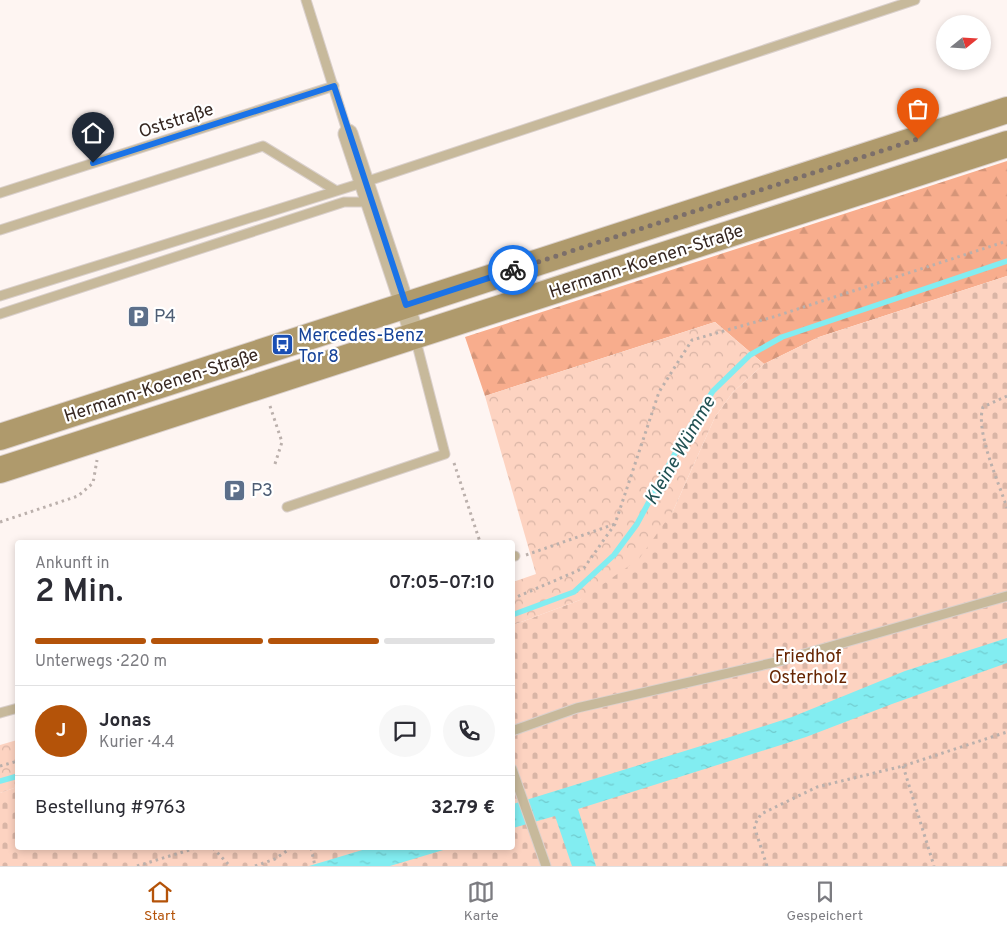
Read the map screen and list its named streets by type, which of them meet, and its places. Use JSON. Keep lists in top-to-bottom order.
{
  "streets": {
    "main road": ["Hermann-Koenen-Straße"],
    "lane": ["Oststraße"]
  },
  "water": ["Kleine Wümme"],
  "parks": ["Friedhof Osterholz"],
  "places": {
    "parking": ["P4", "P3"],
    "bus stop": ["Mercedes-Benz Tor 8"]
  },
  "north": "right",
  "page": {
    "heading": ["2 Min.", "Ankunft in", "07:05–07:10"],
    "panel": [
      "Jonas",
      "Kurier · 4.4",
      "Bestellung #9763",
      "32.79 €"
    ],
    "bar": "Unterwegs · 220 m",
    "round": "J",
    "tabs": ["Start", "Karte", "Gespeichert"]
  }
}
